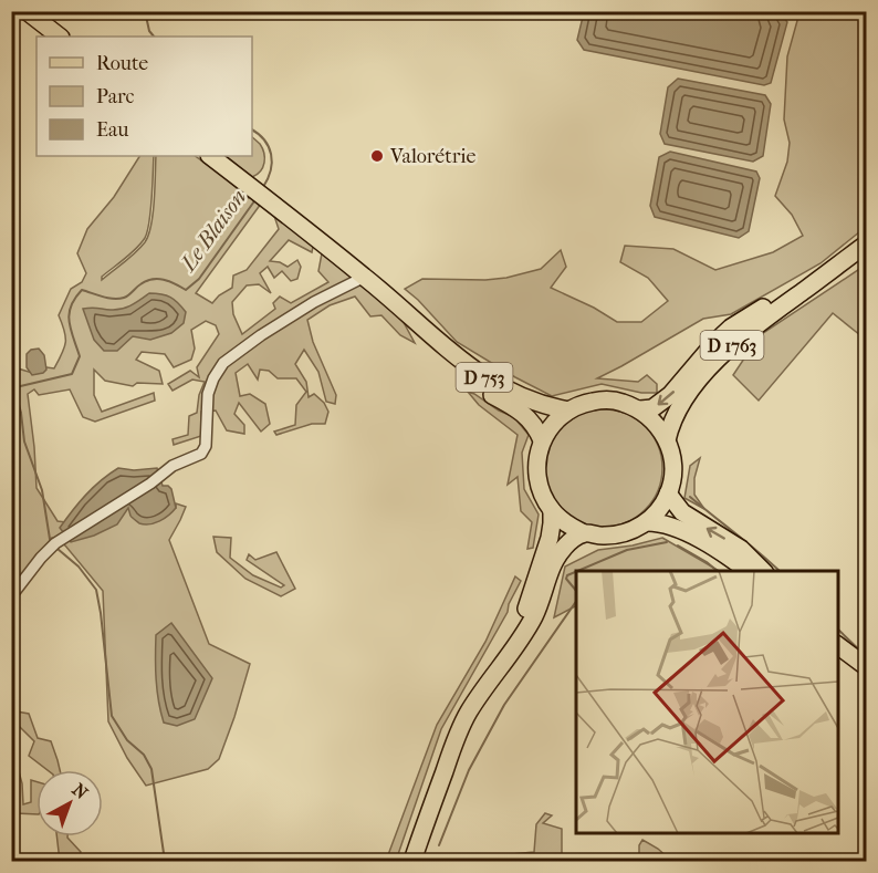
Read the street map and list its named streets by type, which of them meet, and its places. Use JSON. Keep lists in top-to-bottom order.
{
  "streets": {
    "main road": ["D 1763", "D 753"]
  },
  "crossings": [
    ["D 1763", "D 753"]
  ],
  "water": ["Le Blaison"],
  "places": ["Valorétrie"],
  "legend": ["Route", "Parc", "Eau"],
  "north": "top right"
}
